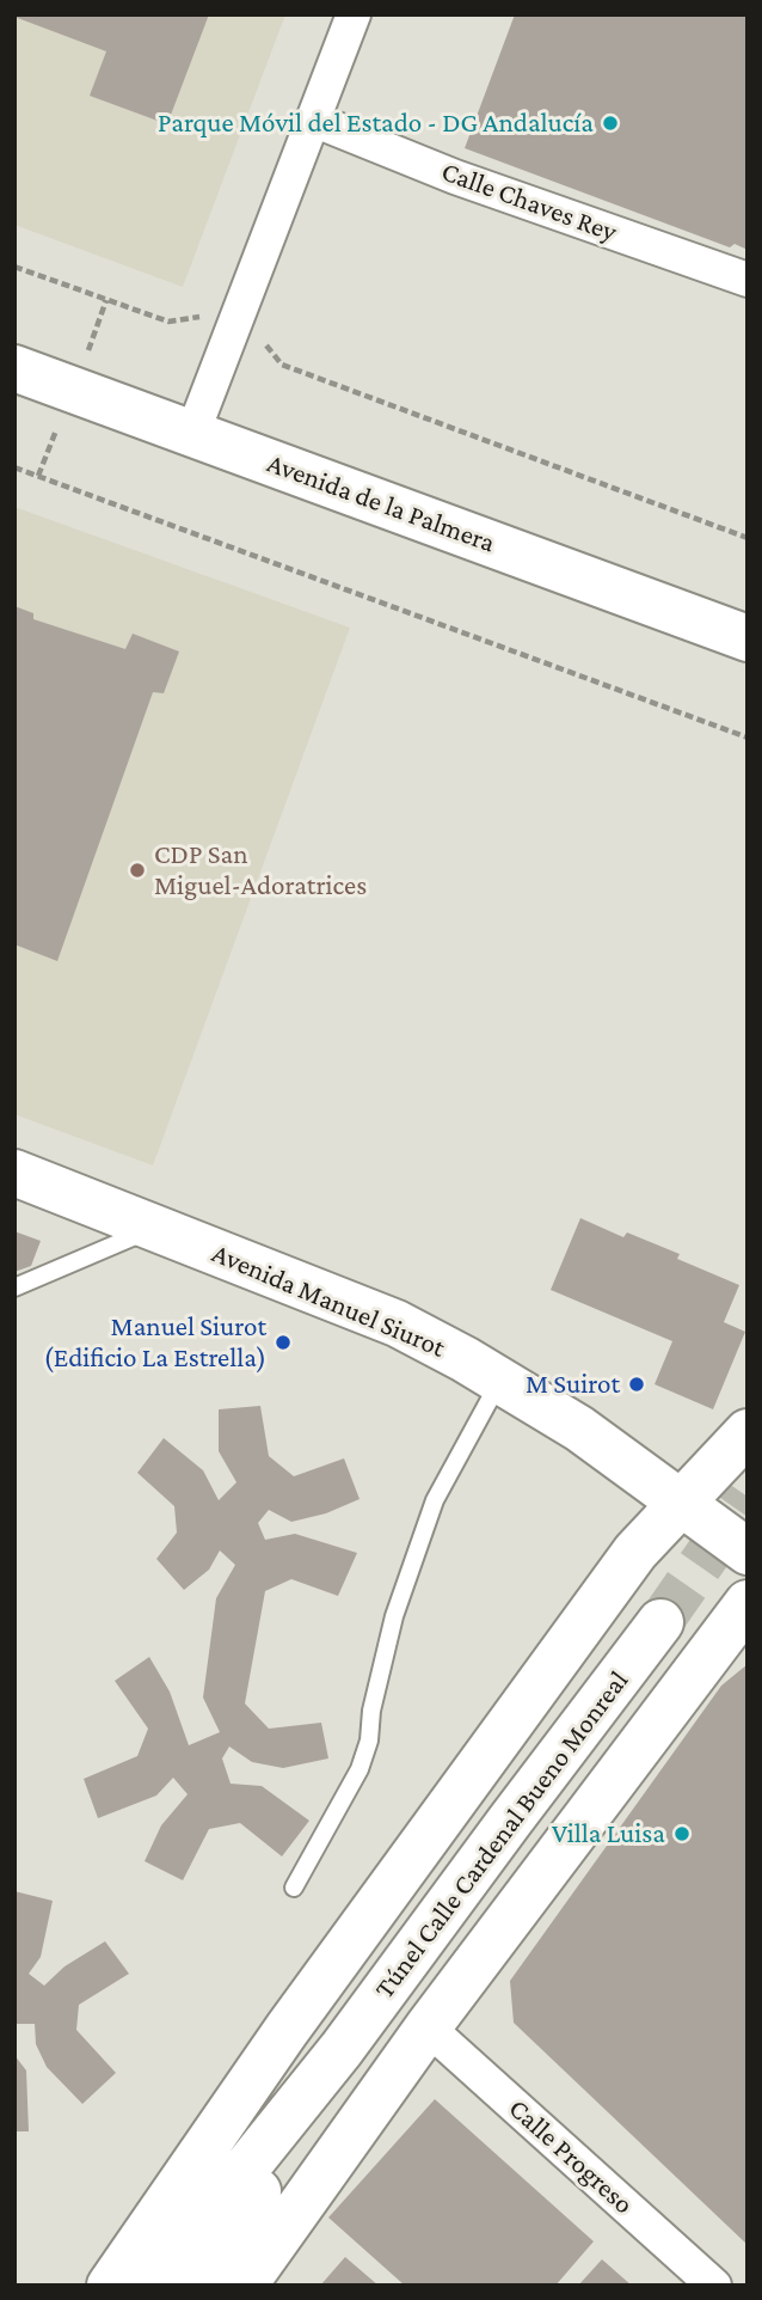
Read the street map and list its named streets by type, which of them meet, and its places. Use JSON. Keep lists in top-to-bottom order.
{
  "streets": {
    "main road": ["Avenida de la Palmera", "Avenida Manuel Siurot", "Túnel Calle Cardenal Bueno Monreal"],
    "street": ["Calle Chaves Rey", "Calle Progreso"]
  },
  "places": [
    "Parque Móvil del Estado - DG Andalucía",
    "CDP San Miguel-Adoratrices",
    "Manuel Siurot (Edificio La Estrella)",
    "M Suirot",
    "Villa Luisa"
  ]
}
